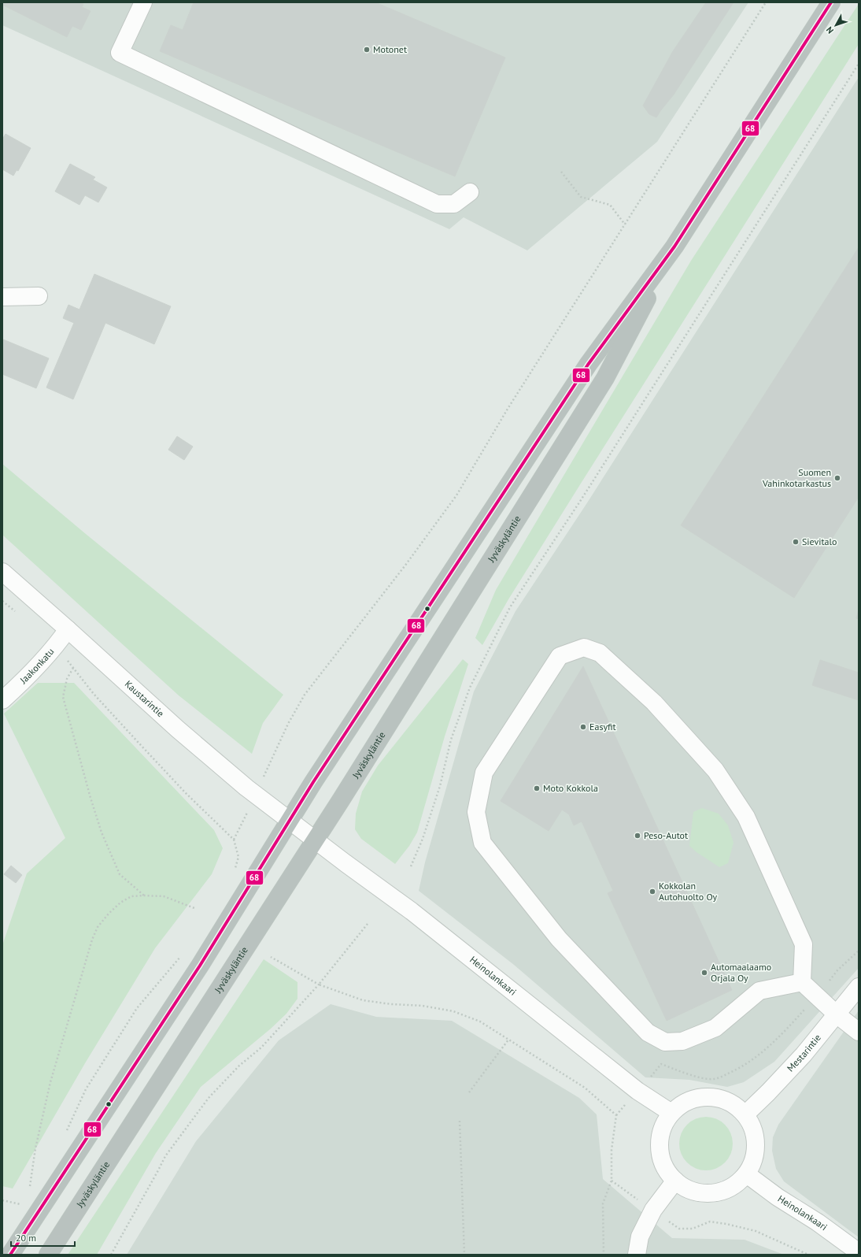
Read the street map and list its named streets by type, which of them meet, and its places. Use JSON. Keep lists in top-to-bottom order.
{
  "streets": {
    "highway": ["Jyväskyläntie"],
    "street": [
      "Jaakonkatu",
      "Kaustarintie",
      "Heinolankaari",
      "Mestarintie"
    ]
  },
  "crossings": [
    ["Jyväskyläntie", "Kaustarintie"],
    ["Jyväskyläntie", "Heinolankaari"],
    ["Jaakonkatu", "Kaustarintie"],
    ["Kaustarintie", "Heinolankaari"],
    ["Heinolankaari", "Mestarintie"]
  ],
  "places": [
    "Motonet",
    "Suomen Vahinkotarkastus",
    "Sievitalo",
    "Easyfit",
    "Moto Kokkola",
    "Peso-Autot",
    "Kokkolan Autohuolto Oy",
    "Automaalaamo Orjala Oy"
  ],
  "lines": ["transit line 68"],
  "scale_bar": "20 m",
  "north": "bottom left"
}
